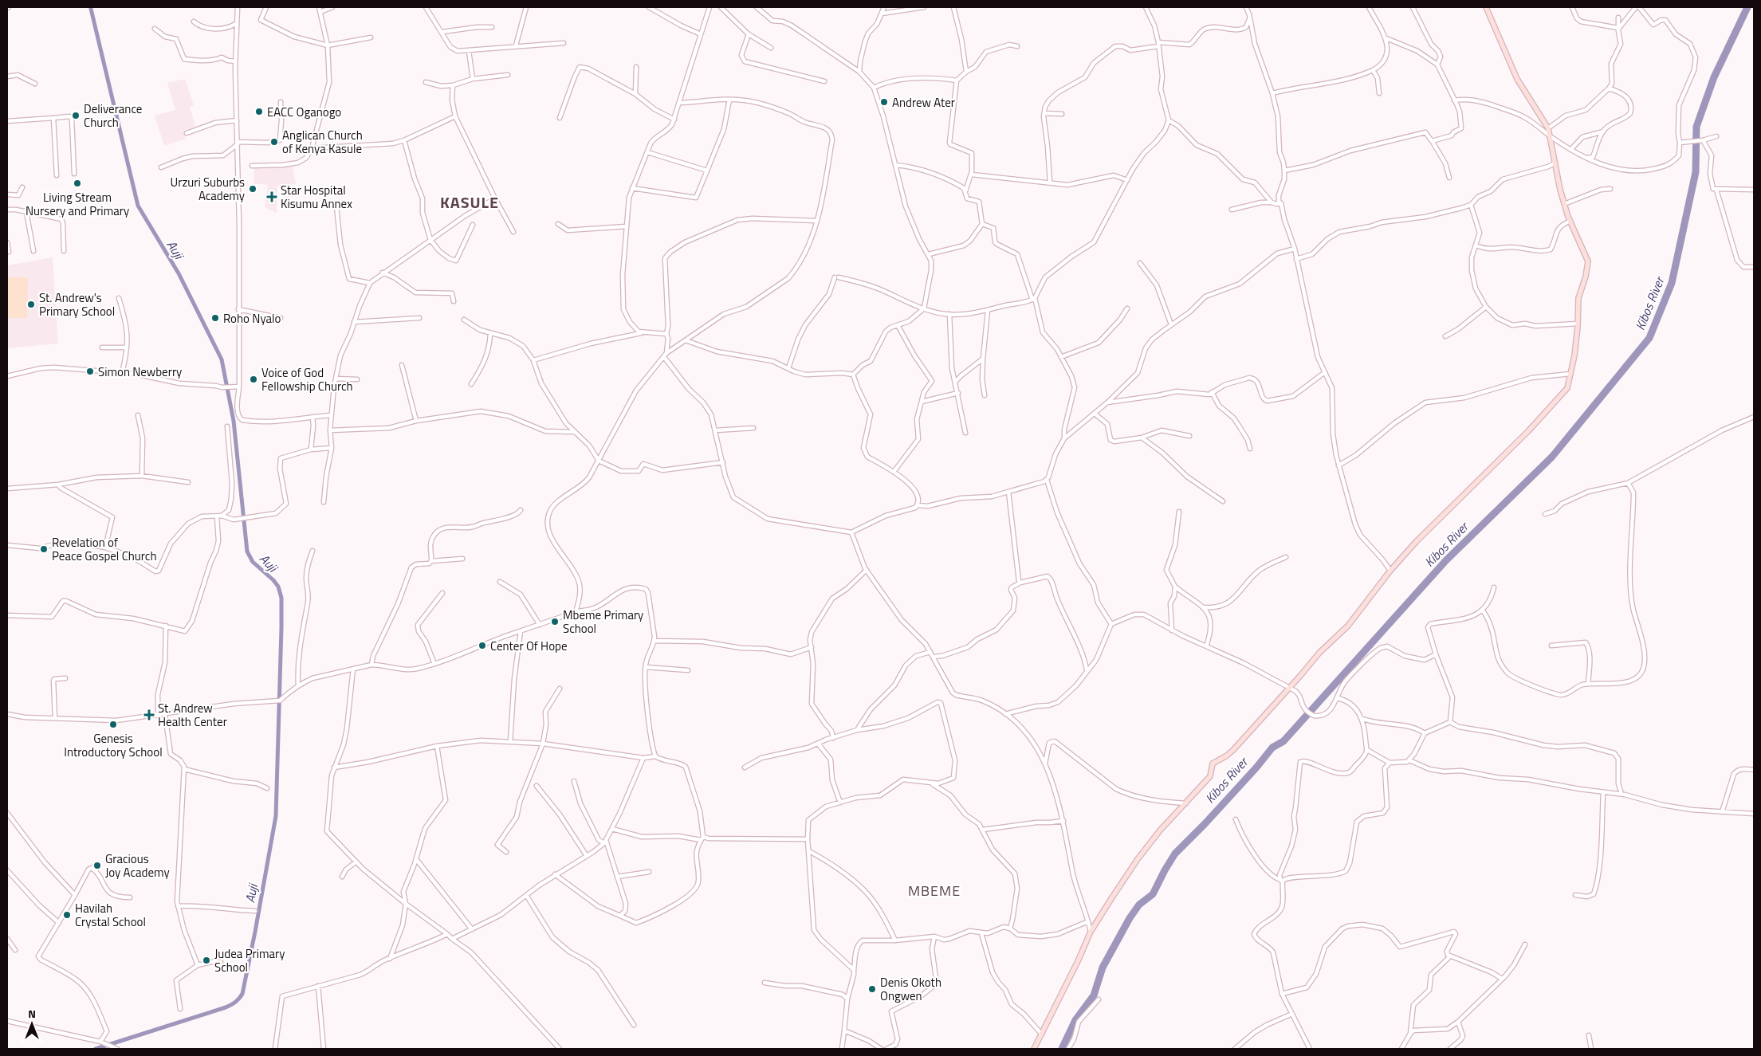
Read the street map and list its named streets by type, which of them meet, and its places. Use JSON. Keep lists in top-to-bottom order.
{
  "districts": ["KASULE", "MBEME"],
  "water": ["Auji", "Kibos River"],
  "places": {
    "other": [
      "Andrew Ater",
      "EACC Oganogo",
      "Deliverance Church",
      "Anglican Church of Kenya Kasule",
      "Living Stream Nursery and Primary",
      "Urzuri Suburbs Academy",
      "St. Andrew's Primary School",
      "Roho Nyalo",
      "Simon Newberry",
      "Voice of God Fellowship Church",
      "Revelation of Peace Gospel Church",
      "Mbeme Primary School",
      "Center Of Hope",
      "Genesis Introductory School",
      "Gracious Joy Academy",
      "Havilah Crystal School",
      "Judea Primary School",
      "Denis Okoth Ongwen"
    ],
    "health": ["Star Hospital Kisumu Annex", "St. Andrew Health Center"]
  },
  "north": "top"
}
